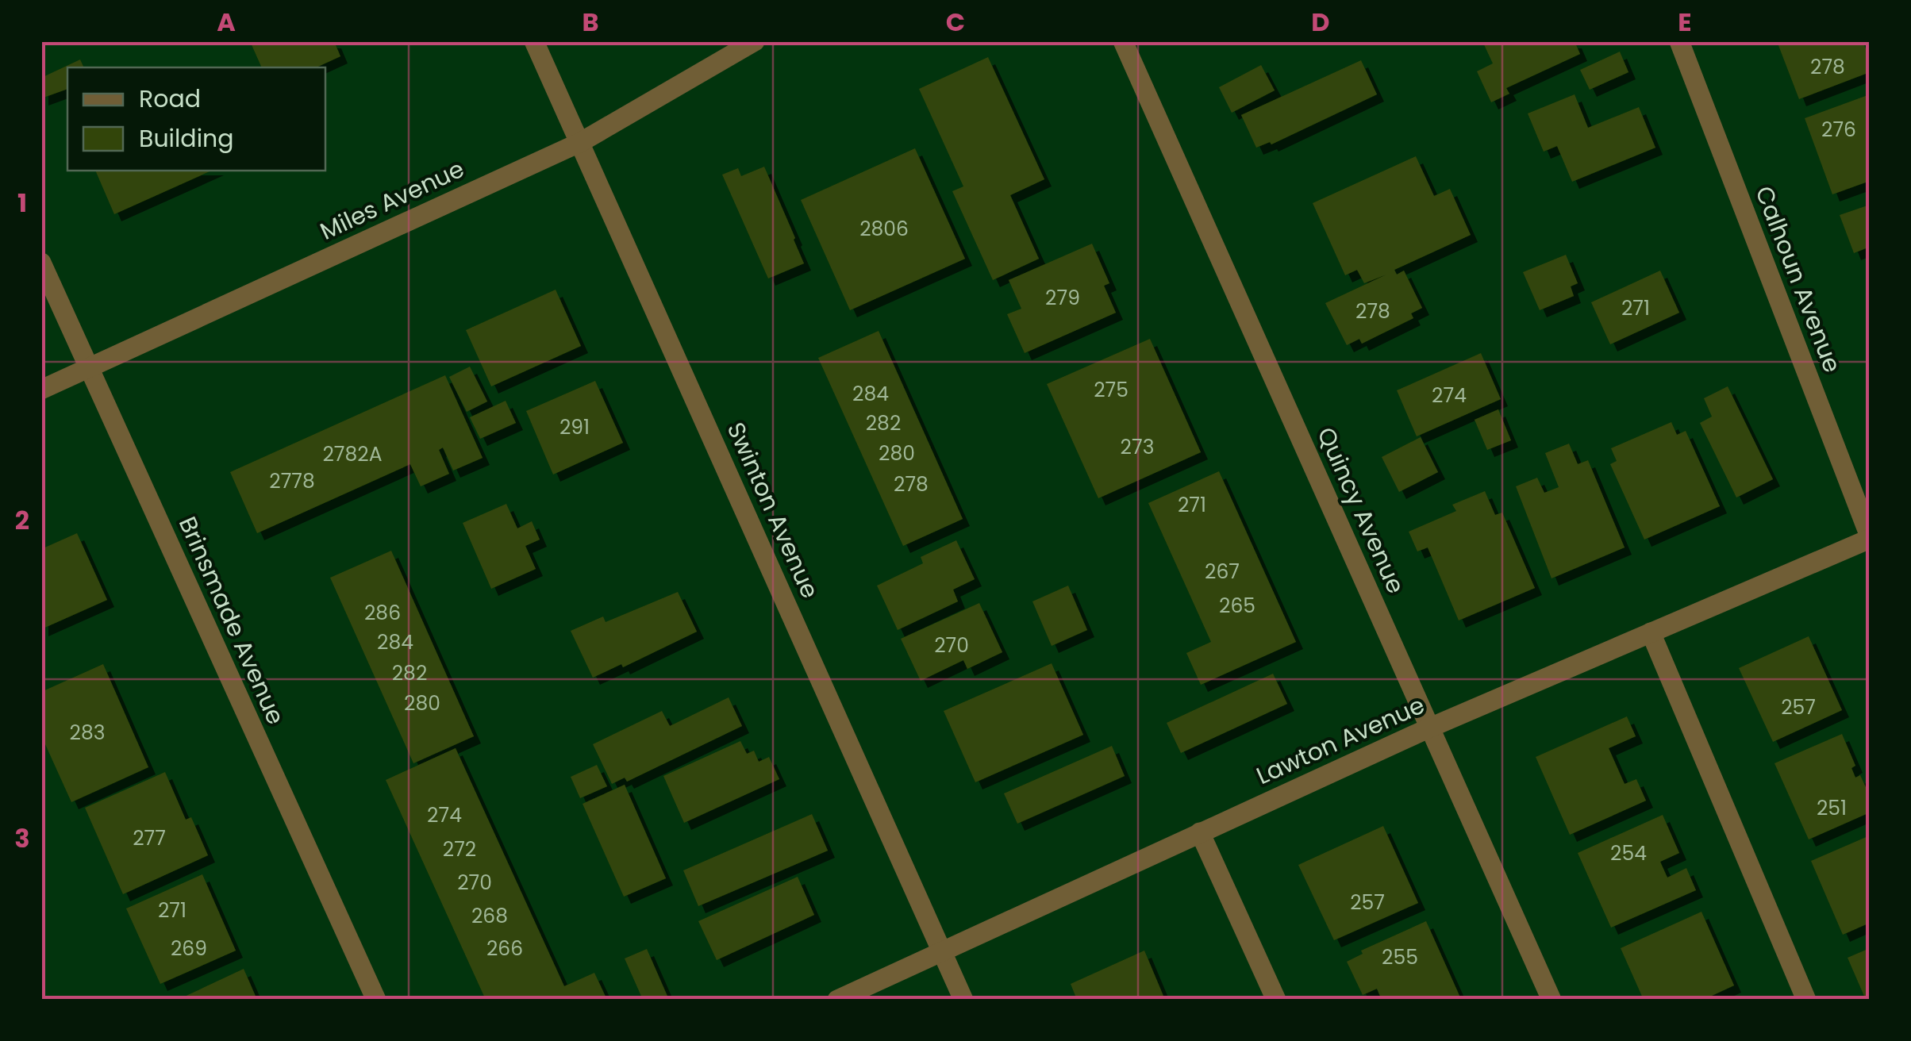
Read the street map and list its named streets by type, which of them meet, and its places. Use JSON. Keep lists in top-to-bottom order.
{
  "streets": {
    "street": [
      "Miles Avenue",
      "Calhoun Avenue",
      "Swinton Avenue",
      "Quincy Avenue",
      "Brinsmade Avenue",
      "Lawton Avenue"
    ]
  },
  "crossings": [
    ["Miles Avenue", "Swinton Avenue"],
    ["Miles Avenue", "Brinsmade Avenue"],
    ["Calhoun Avenue", "Lawton Avenue"],
    ["Swinton Avenue", "Lawton Avenue"],
    ["Quincy Avenue", "Lawton Avenue"]
  ],
  "house_numbers": [
    "278",
    "276",
    "2806",
    "279",
    "271",
    "278",
    "275",
    "284",
    "274",
    "282",
    "291",
    "273",
    "280",
    "2782A",
    "2778",
    "278",
    "271",
    "267",
    "265",
    "286",
    "284",
    "270",
    "282",
    "280",
    "257",
    "283",
    "251",
    "274",
    "277",
    "272",
    "254",
    "270",
    "257",
    "271",
    "268",
    "269",
    "266",
    "255"
  ],
  "legend": ["Road", "Building"],
  "grid": {
    "columns": [
      "A",
      "B",
      "C",
      "D",
      "E"
    ],
    "rows": ["1", "2", "3"]
  }
}
